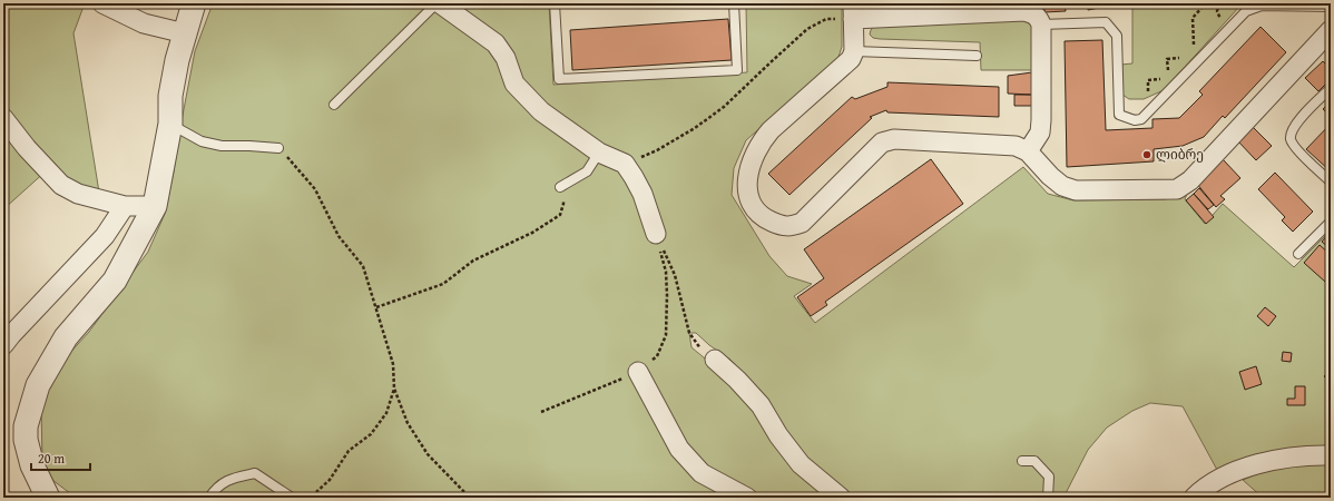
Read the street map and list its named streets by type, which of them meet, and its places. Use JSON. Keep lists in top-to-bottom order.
{
  "places": ["ლიბრე"],
  "scale_bar": "20 m"
}
